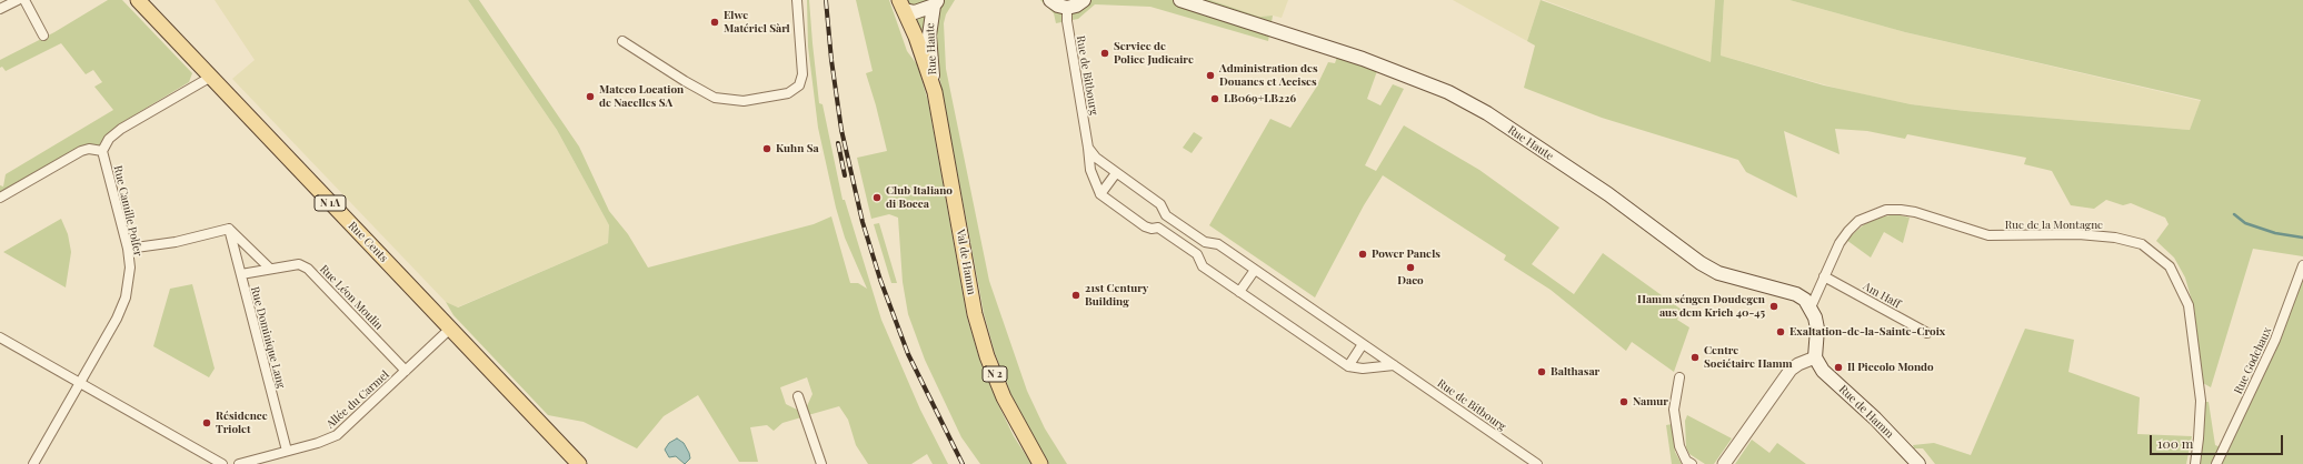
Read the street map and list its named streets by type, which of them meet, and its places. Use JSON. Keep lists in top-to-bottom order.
{
  "streets": {
    "main road": [
      "Rue Haute",
      "N 1A",
      "Rue Cents",
      "Val de Hamm",
      "N 2",
      "Rue de Hamm"
    ],
    "street": [
      "Rue de Bitbourg",
      "Rue Camille Polfer",
      "Rue de la Montagne",
      "Am Haff",
      "Rue Léon Moulin",
      "Rue Dominique Lang",
      "Rue Godchaux",
      "Allée du Carmel"
    ]
  },
  "crossings": [
    ["Rue Haute", "Rue de la Montagne"],
    ["Rue Haute", "Val de Hamm"],
    ["Rue Haute", "Rue de Hamm"],
    ["Rue de la Montagne", "Am Haff"],
    ["Rue Cents", "Allée du Carmel"],
    ["Rue Léon Moulin", "Rue Dominique Lang"],
    ["Rue Léon Moulin", "Allée du Carmel"],
    ["Rue Dominique Lang", "Allée du Carmel"]
  ],
  "places": [
    "Elwe Matériel Sàrl",
    "Service de Police Judicaire",
    "Administration des Douanes et Accises",
    "Mateco Location de Nacelles SA",
    "LB069+LB226",
    "Kuhn Sa",
    "Club Italiano di Bocca",
    "Power Panels",
    "Daco",
    "21st Century Building",
    "Hamm séngen Doudegen aus dem Krich 40-45",
    "Exaltation-de-la-Sainte-Croix",
    "Centre Sociétaire Hamm",
    "Il Piccolo Mondo",
    "Balthasar",
    "Namur",
    "Résidence Triolet"
  ],
  "scale_bar": "100 m"
}
